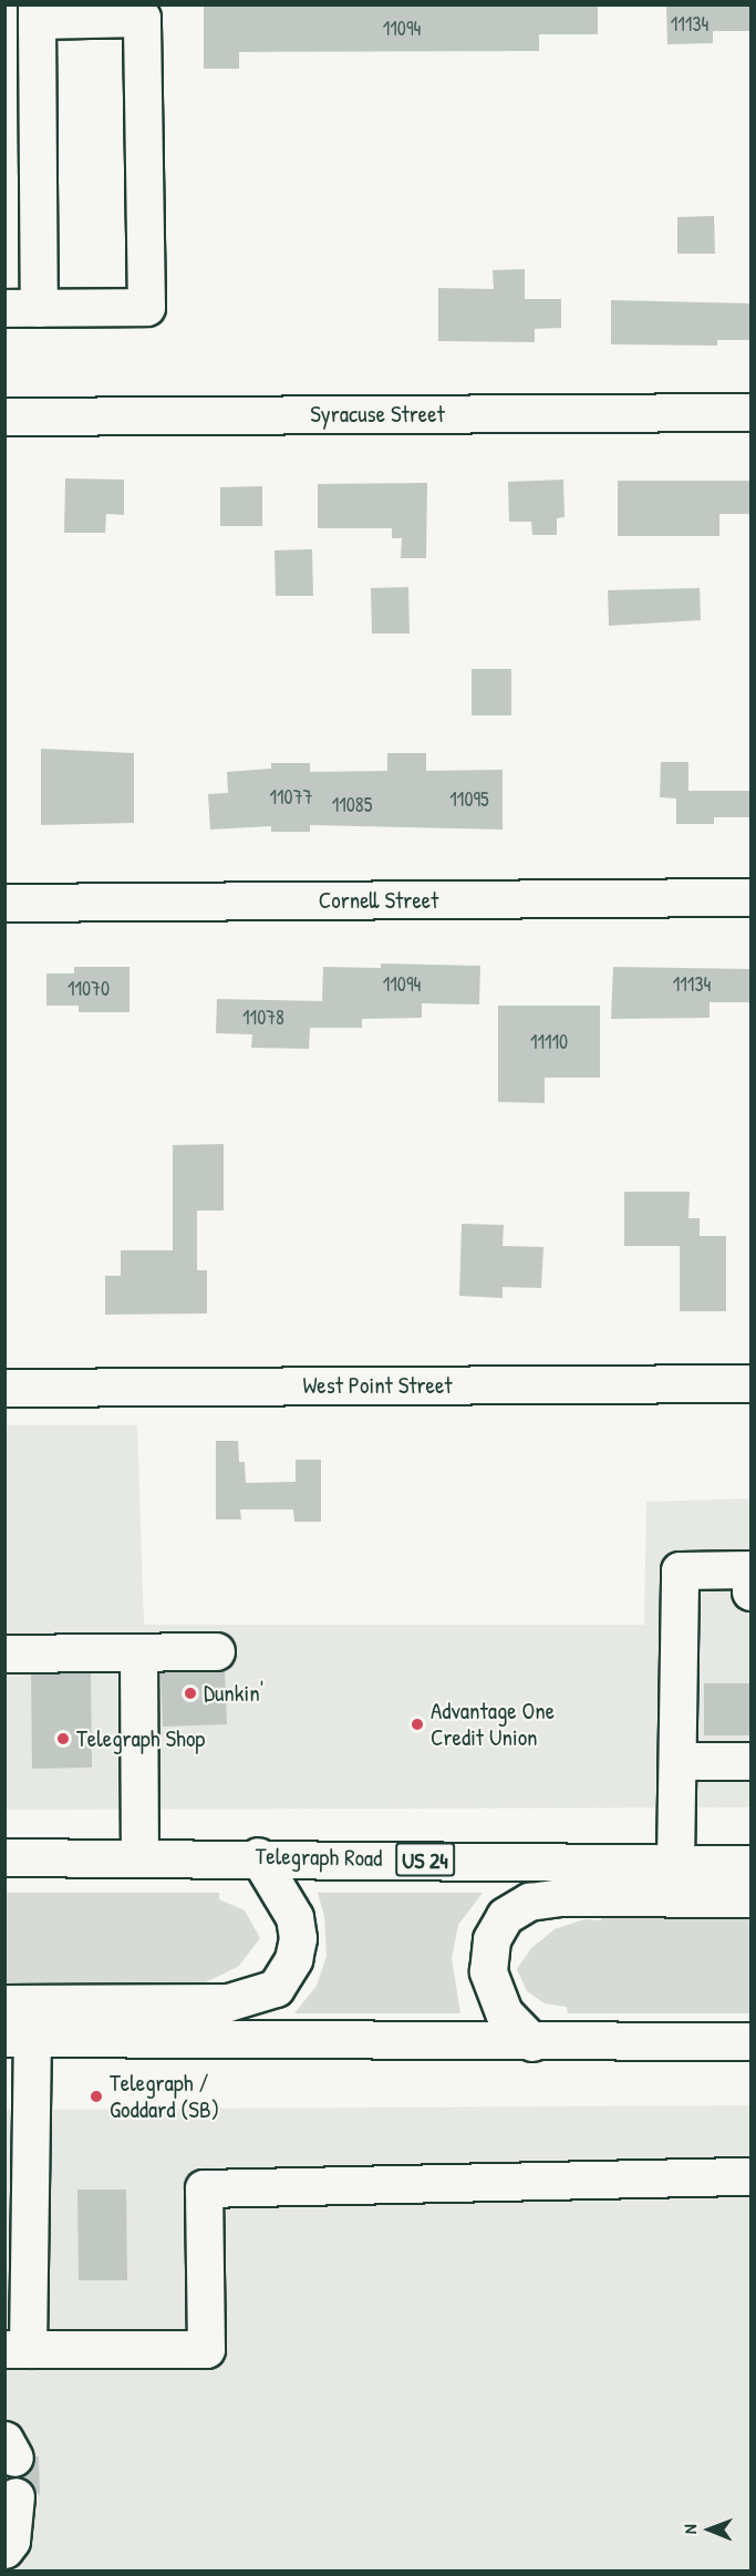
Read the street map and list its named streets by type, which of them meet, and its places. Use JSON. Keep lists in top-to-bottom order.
{
  "streets": {
    "main road": [
      "Syracuse Street",
      "Cornell Street",
      "West Point Street",
      "Telegraph Road",
      "US 24"
    ]
  },
  "places": [
    "Dunkin'",
    "Advantage One Credit Union",
    "Telegraph Shop",
    "Telegraph / Goddard (SB)"
  ],
  "house_numbers": [
    "11134",
    "11094",
    "11077",
    "11095",
    "11085",
    "11094",
    "11134",
    "11070",
    "11078",
    "11110"
  ],
  "north": "left"
}
